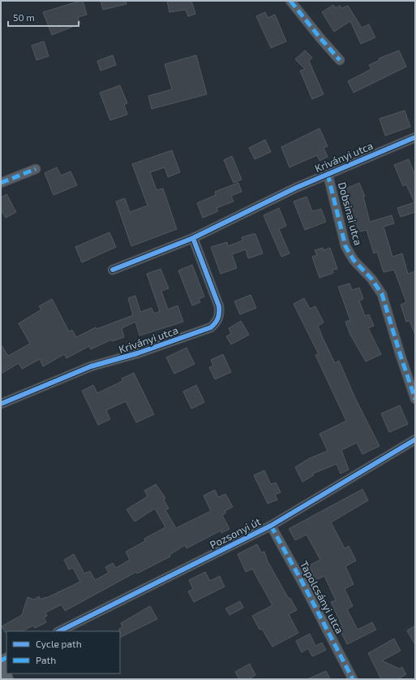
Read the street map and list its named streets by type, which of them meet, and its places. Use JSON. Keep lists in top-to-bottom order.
{
  "streets": {
    "street": [
      "Kriványi utca",
      "Dobsinai utca",
      "Pozsonyi út",
      "Tapolcsányi utca"
    ]
  },
  "crossings": [
    ["Kriványi utca", "Dobsinai utca"],
    ["Pozsonyi út", "Tapolcsányi utca"]
  ],
  "legend": ["Cycle path", "Path"],
  "scale_bar": "50 m"
}
